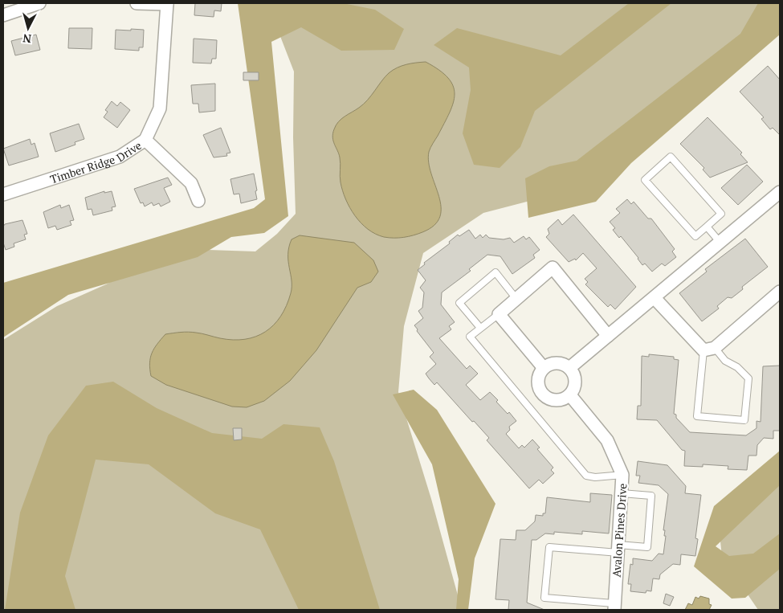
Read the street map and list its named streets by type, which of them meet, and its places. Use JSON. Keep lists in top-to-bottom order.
{
  "streets": {
    "street": ["Timber Ridge Drive", "Avalon Pines Drive"]
  },
  "north": "bottom"
}
